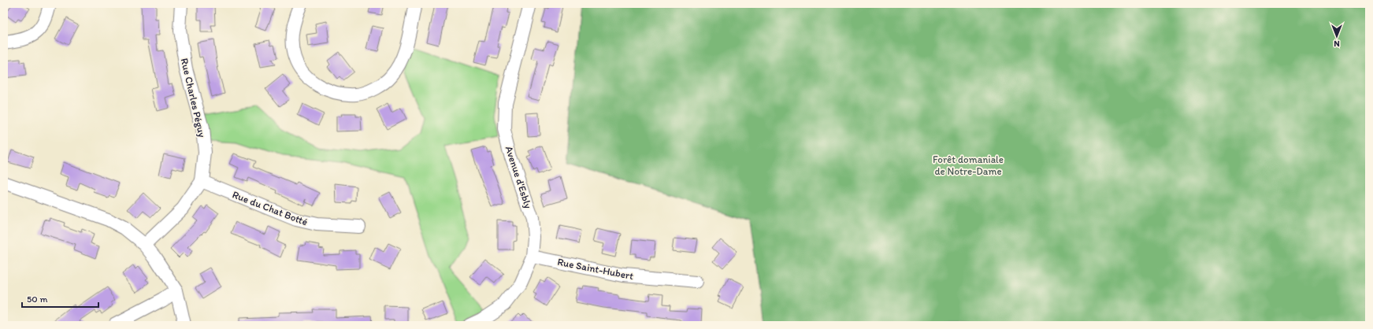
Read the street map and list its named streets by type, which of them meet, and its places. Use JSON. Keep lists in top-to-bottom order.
{
  "streets": {
    "street": [
      "Rue Charles Péguy",
      "Avenue d'Esbly",
      "Rue du Chat Botté",
      "Rue Saint-Hubert"
    ]
  },
  "crossings": [
    ["Rue Charles Péguy", "Rue du Chat Botté"],
    ["Avenue d'Esbly", "Rue Saint-Hubert"]
  ],
  "parks": ["Forêt domaniale de Notre-Dame"],
  "scale_bar": "50 m",
  "north": "bottom"
}
